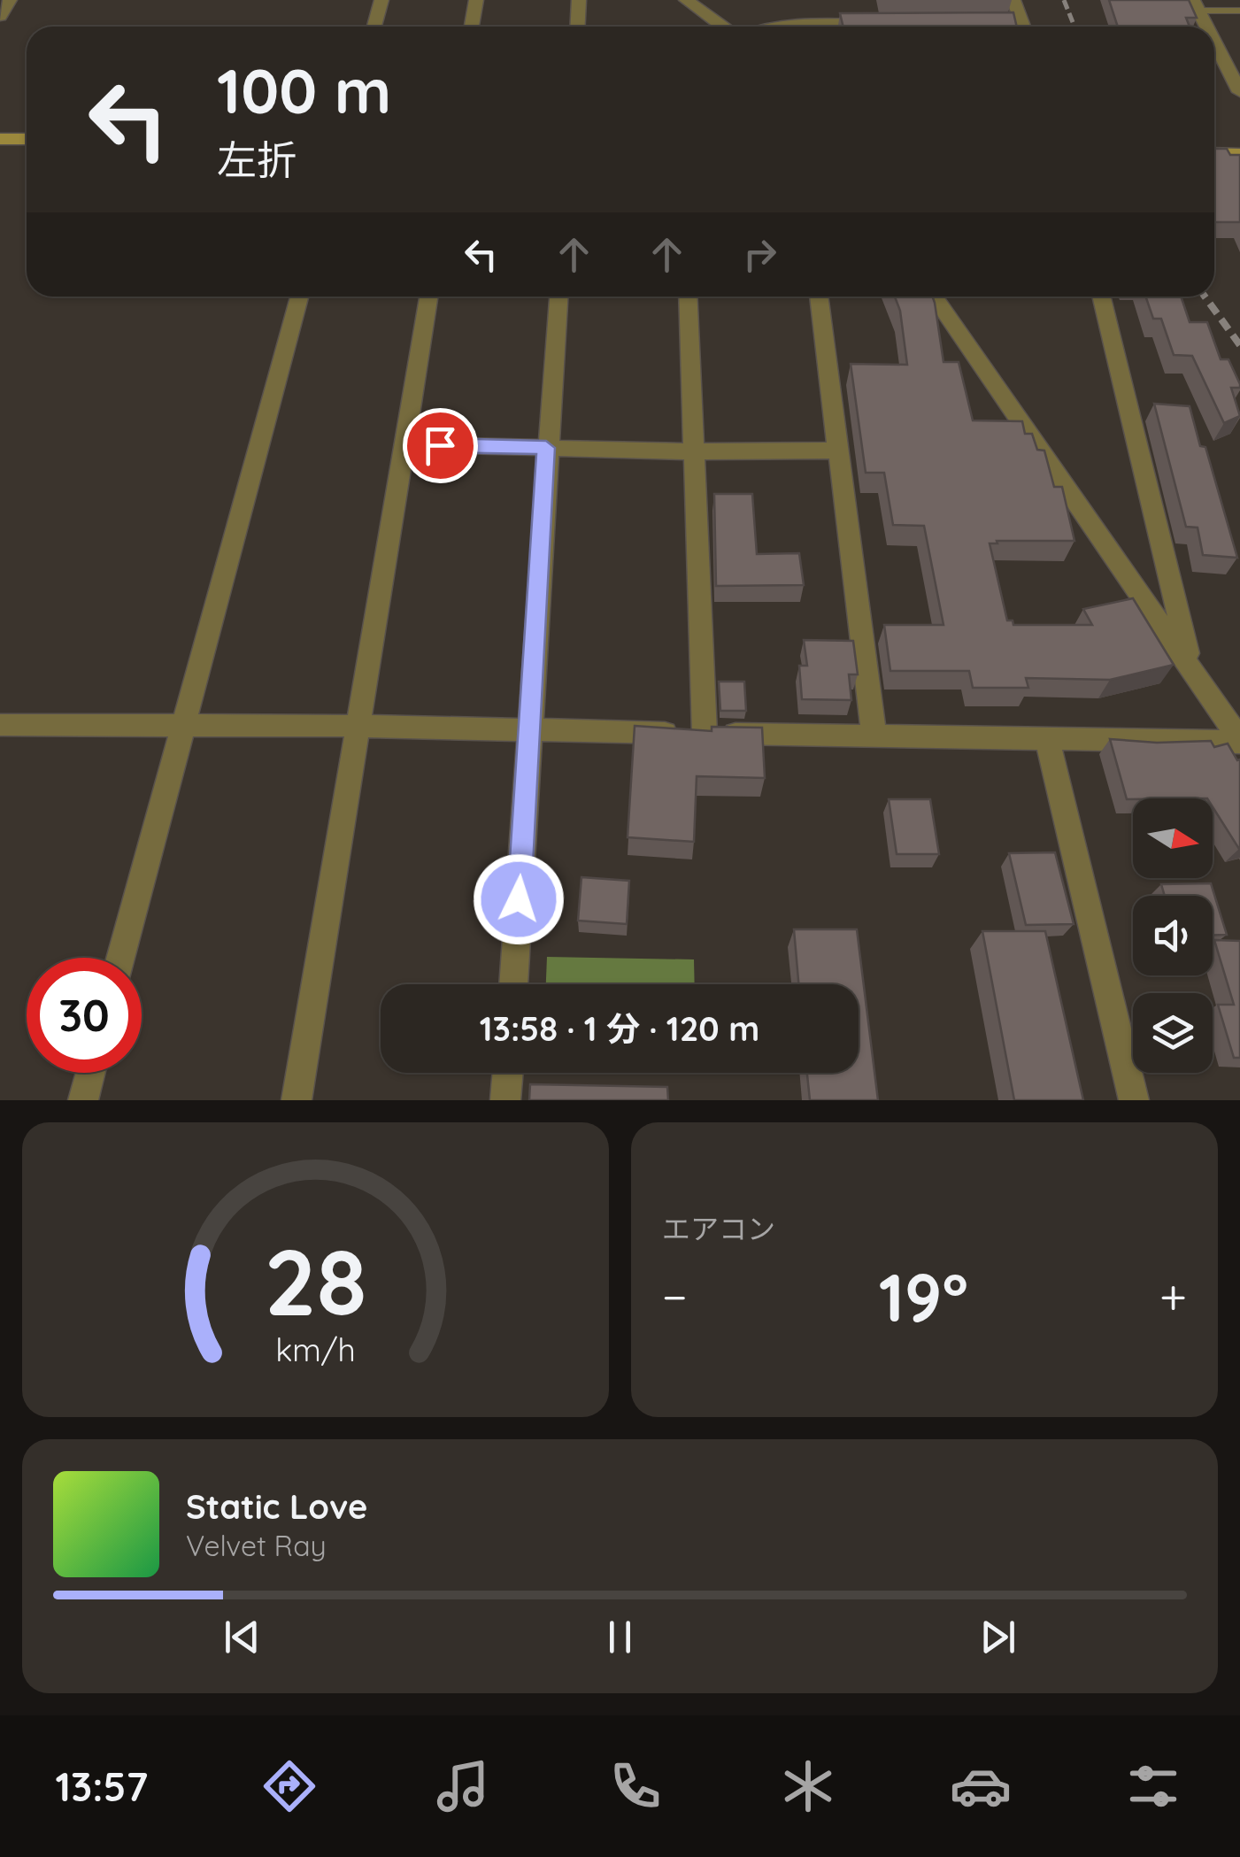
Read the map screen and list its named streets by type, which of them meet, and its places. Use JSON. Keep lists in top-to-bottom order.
{
  "north": "right",
  "page": {
    "turn": ["100 m", "左折"],
    "limit": "30",
    "trip": "13:58 · 1 分 · 120 m",
    "tile": "エアコン",
    "heat": ["−", "19°", "+"],
    "song": ["Static Love", "Velvet Ray"],
    "tabs": "13:57",
    "gauge": ["28", "km/h"]
  }
}
